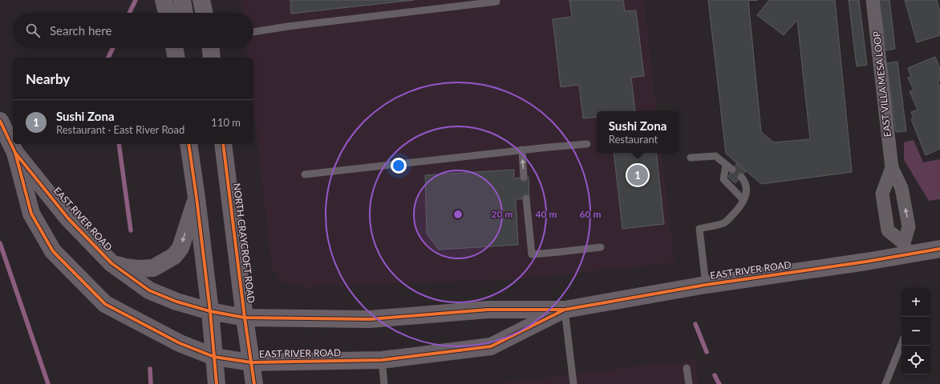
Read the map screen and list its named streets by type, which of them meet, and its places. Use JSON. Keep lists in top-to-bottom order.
{
  "streets": {
    "street": ["EAST VILLA MESA LOOP", "EAST RIVER ROAD", "NORTH CRAYCROFT ROAD"]
  },
  "crossings": [
    ["EAST RIVER ROAD", "NORTH CRAYCROFT ROAD"]
  ],
  "page": {
    "search": "Search here",
    "heading": "Nearby",
    "list": [
      {
        "mark": "1",
        "name": "Sushi Zona",
        "note": "Restaurant · East River Road",
        "value": "110 m"
      }
    ],
    "popup": ["Sushi Zona", "Restaurant"],
    "pins": "1",
    "map_buttons": ["+", "−"]
  },
  "rings": ["20 m", "40 m", "60 m"]
}
